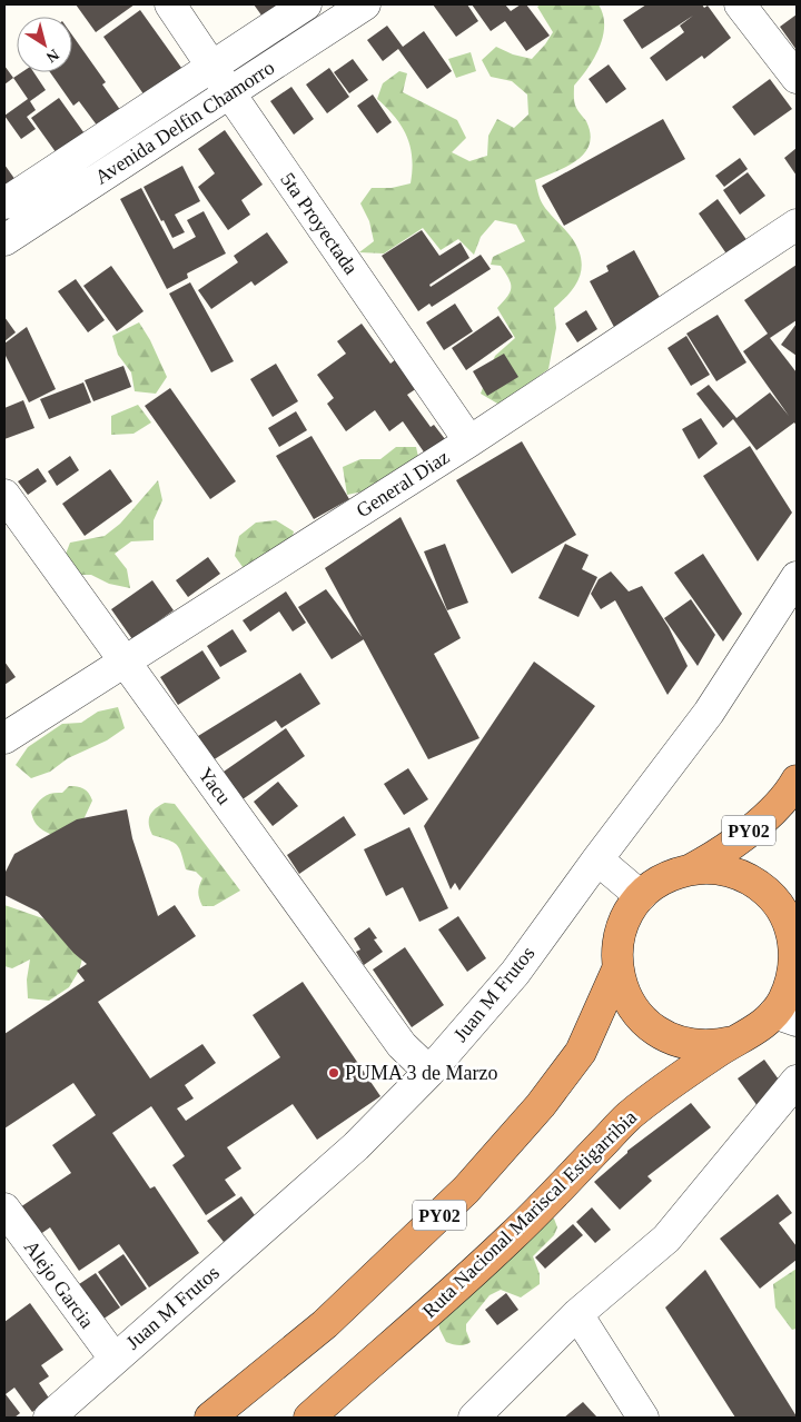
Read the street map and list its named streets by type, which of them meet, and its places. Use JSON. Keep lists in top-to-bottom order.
{
  "streets": {
    "highway": ["PY02", "Ruta Nacional Mariscal Estigarribia"],
    "street": [
      "Avenida Delfin Chamorro",
      "5ta Proyectada",
      "General Diaz",
      "Yacu",
      "Juan M Frutos",
      "Alejo Garcia"
    ]
  },
  "crossings": [
    ["Avenida Delfin Chamorro", "5ta Proyectada"],
    ["5ta Proyectada", "General Diaz"],
    ["General Diaz", "Yacu"],
    ["Yacu", "Juan M Frutos"],
    ["PY02", "Ruta Nacional Mariscal Estigarribia"],
    ["Juan M Frutos", "Alejo Garcia"]
  ],
  "places": ["PUMA 3 de Marzo"],
  "north": "bottom right"
}
